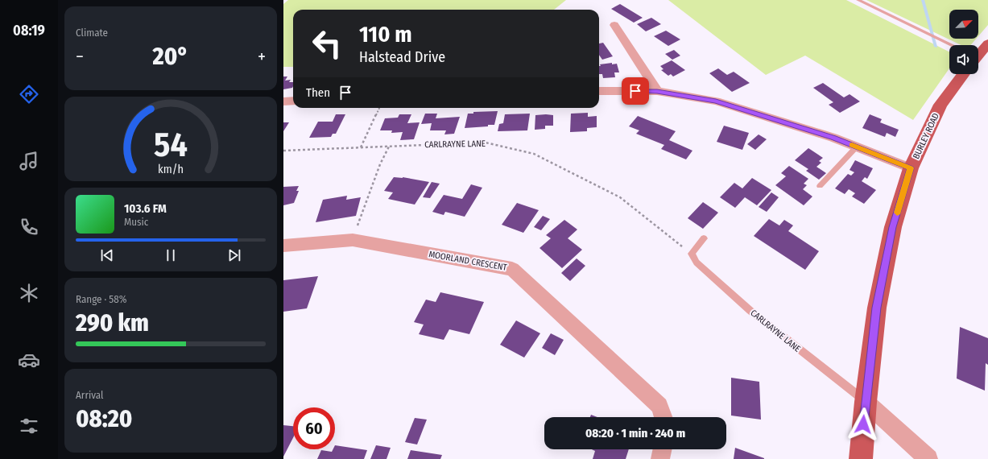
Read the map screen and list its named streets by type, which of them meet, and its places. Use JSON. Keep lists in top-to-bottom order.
{
  "streets": {
    "main road": ["BURLEY ROAD"],
    "street": ["MOORLAND CRESCENT"],
    "lane": ["CARLRAYNE LANE"]
  },
  "crossings": [
    ["BURLEY ROAD", "CARLRAYNE LANE"]
  ],
  "north": "top right",
  "page": {
    "tabs": "08:19",
    "tile": [
      "Climate",
      ["Range · 58%", "290 km"],
      ["Arrival", "08:20"]
    ],
    "turn": ["110 m", "Halstead Drive"],
    "heat": ["−", "20°", "+"],
    "then": "Then",
    "song": ["103.6 FM", "Music"],
    "limit": "60",
    "trip": "08:20 · 1 min · 240 m",
    "gauge": ["54", "km/h"]
  }
}
